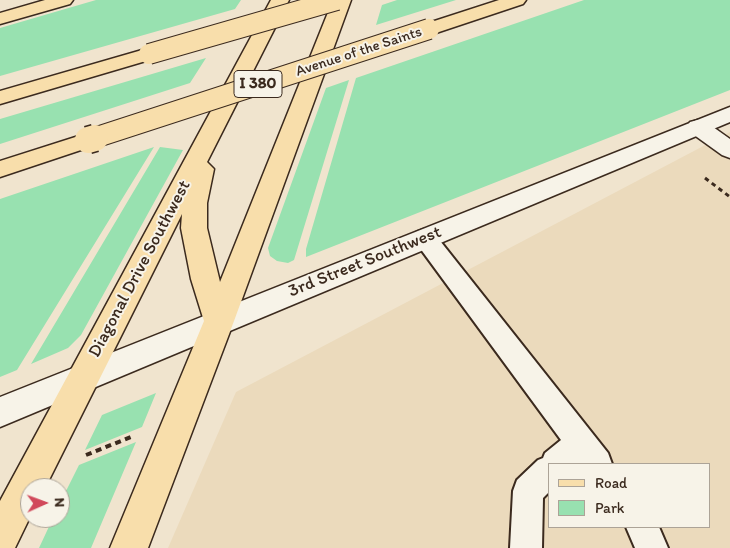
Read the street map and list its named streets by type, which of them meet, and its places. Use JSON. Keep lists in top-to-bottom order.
{
  "streets": {
    "main road": [
      "Avenue of the Saints",
      "I 380",
      "3rd Street Southwest",
      "Diagonal Drive Southwest"
    ]
  },
  "crossings": [
    ["3rd Street Southwest", "Diagonal Drive Southwest"]
  ],
  "legend": ["Road", "Park"],
  "north": "right"
}
